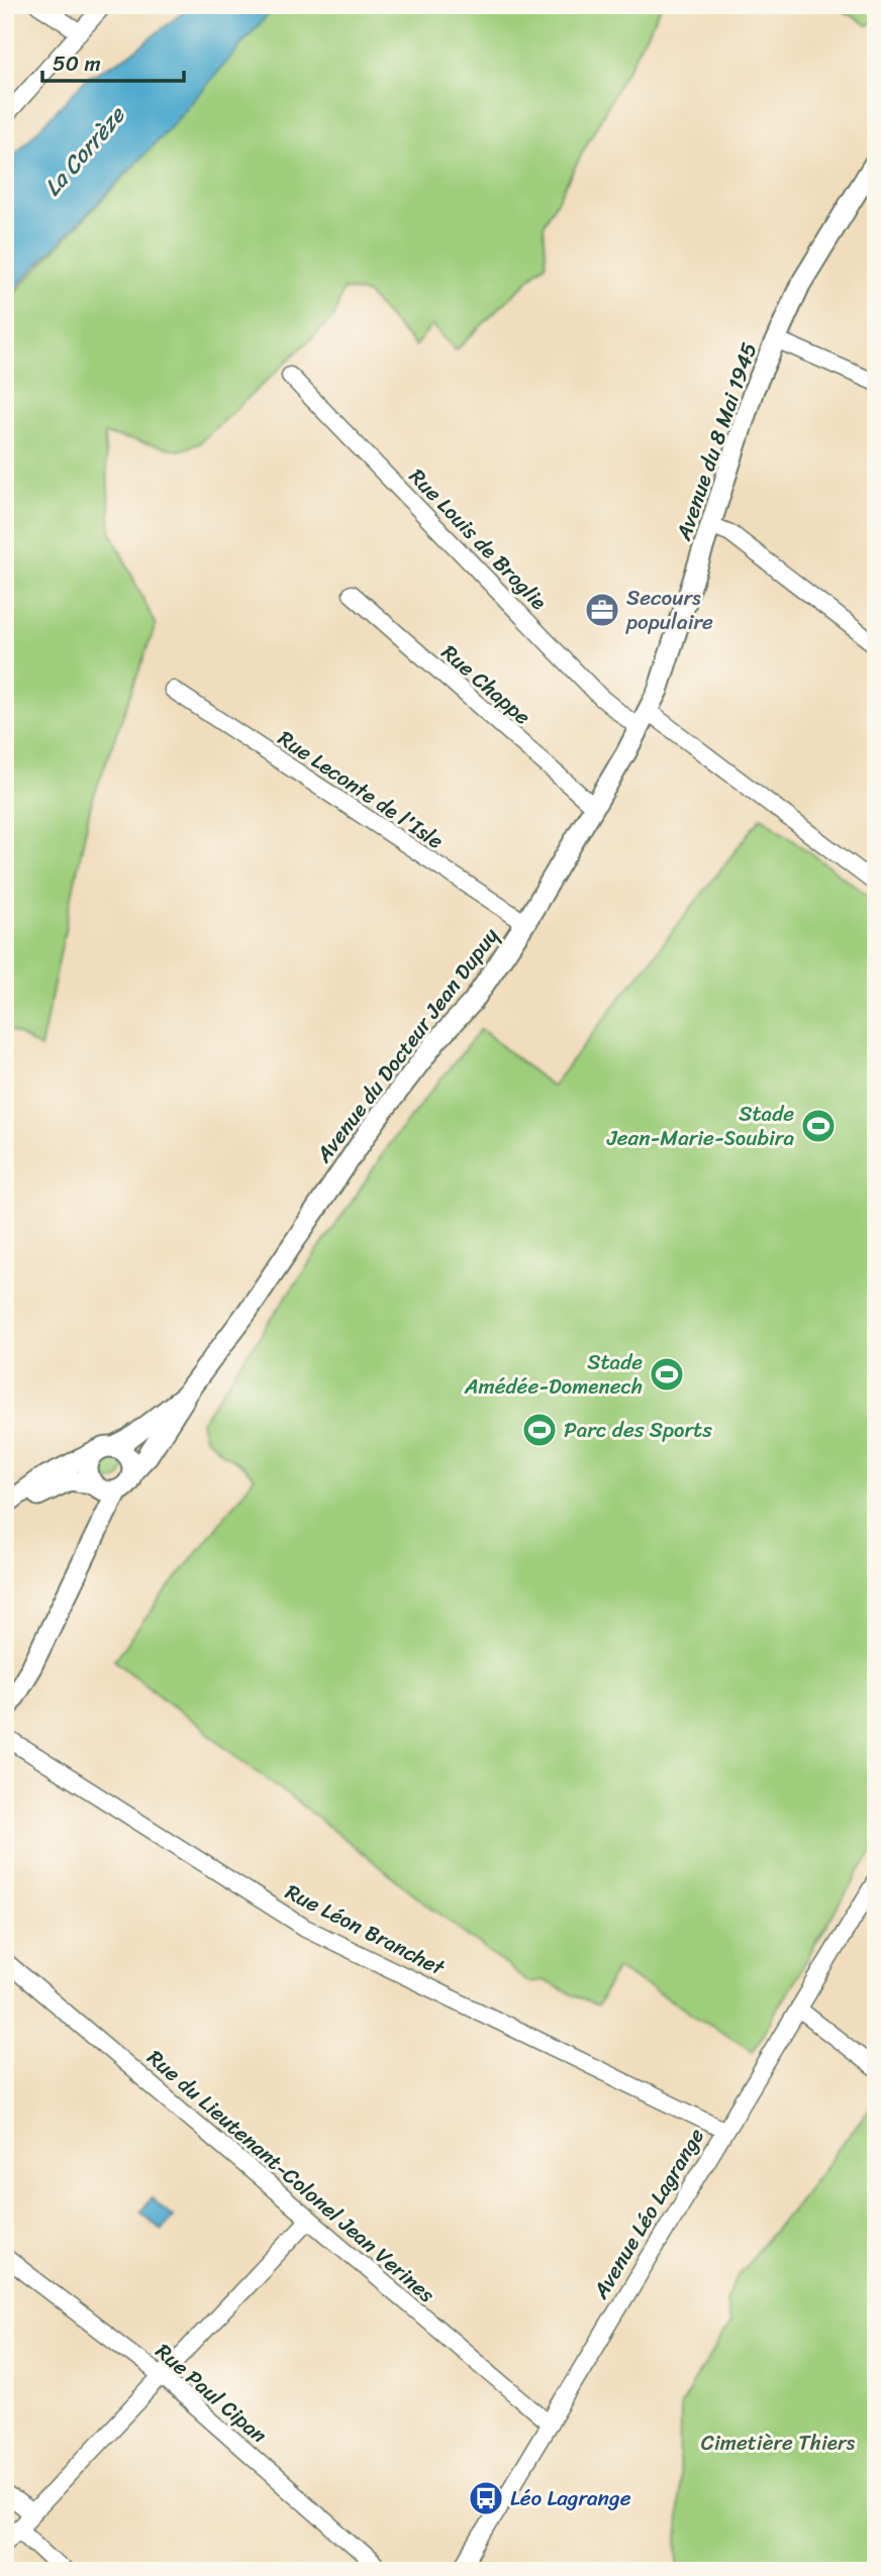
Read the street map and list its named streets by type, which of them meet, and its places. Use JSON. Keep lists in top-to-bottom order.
{
  "streets": {
    "street": [
      "Avenue du 8 Mai 1945",
      "Rue Louis de Broglie",
      "Rue Chappe",
      "Rue Leconte de l'Isle",
      "Avenue du Docteur Jean Dupuy",
      "Rue Léon Branchet",
      "Rue du Lieutenant-Colonel Jean Verines",
      "Avenue Léo Lagrange",
      "Rue Paul Cipan"
    ]
  },
  "crossings": [
    ["Avenue du 8 Mai 1945", "Rue Louis de Broglie"],
    ["Avenue du 8 Mai 1945", "Avenue du Docteur Jean Dupuy"],
    ["Rue Louis de Broglie", "Avenue du Docteur Jean Dupuy"],
    ["Rue Chappe", "Avenue du Docteur Jean Dupuy"],
    ["Rue Leconte de l'Isle", "Avenue du Docteur Jean Dupuy"],
    ["Rue Léon Branchet", "Avenue Léo Lagrange"],
    ["Rue du Lieutenant-Colonel Jean Verines", "Avenue Léo Lagrange"]
  ],
  "water": ["La Corrèze"],
  "parks": ["Cimetière Thiers"],
  "places": {
    "office": ["Secours populaire"],
    "sports": ["Stade Jean-Marie-Soubira", "Stade Amédée-Domenech", "Parc des Sports"],
    "bus stop": ["Léo Lagrange"]
  },
  "scale_bar": "50 m"
}
